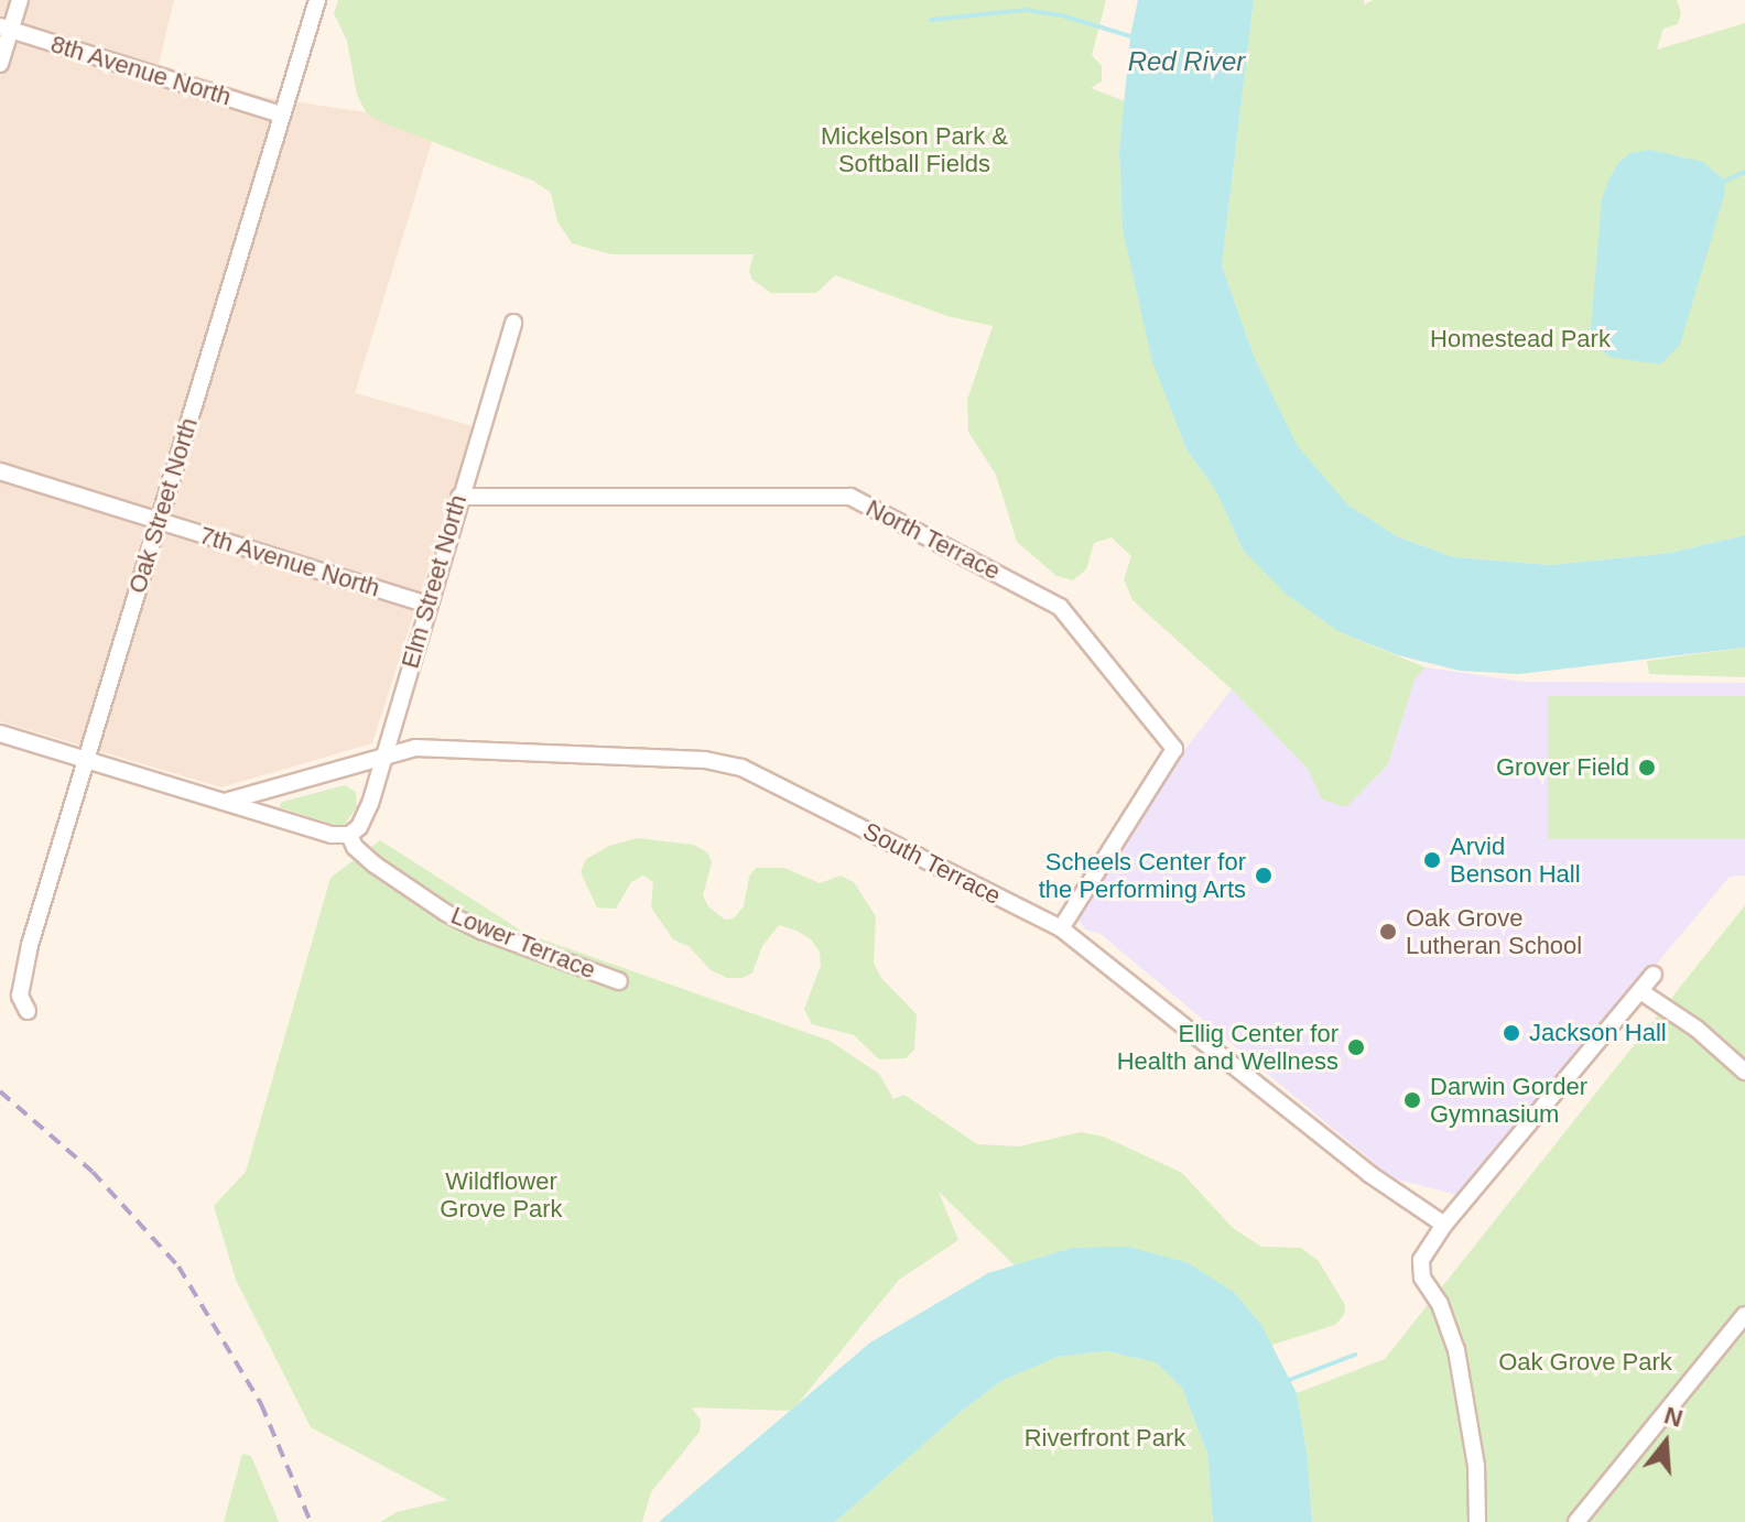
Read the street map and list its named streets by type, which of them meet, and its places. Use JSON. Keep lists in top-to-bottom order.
{
  "streets": {
    "street": [
      "8th Avenue North",
      "Oak Street North",
      "North Terrace",
      "7th Avenue North",
      "Elm Street North",
      "South Terrace",
      "Lower Terrace"
    ]
  },
  "crossings": [
    ["8th Avenue North", "Oak Street North"],
    ["Oak Street North", "7th Avenue North"],
    ["North Terrace", "Elm Street North"],
    ["North Terrace", "South Terrace"],
    ["7th Avenue North", "Elm Street North"],
    ["Elm Street North", "South Terrace"],
    ["Elm Street North", "Lower Terrace"]
  ],
  "water": ["Red River"],
  "parks": [
    "Mickelson Park & Softball Fields",
    "Homestead Park",
    "Wildflower Grove Park",
    "Oak Grove Park",
    "Riverfront Park"
  ],
  "places": [
    "Grover Field",
    "Arvid Benson Hall",
    "Scheels Center for the Performing Arts",
    "Oak Grove Lutheran School",
    "Jackson Hall",
    "Ellig Center for Health and Wellness",
    "Darwin Gorder Gymnasium"
  ],
  "north": "top"
}
